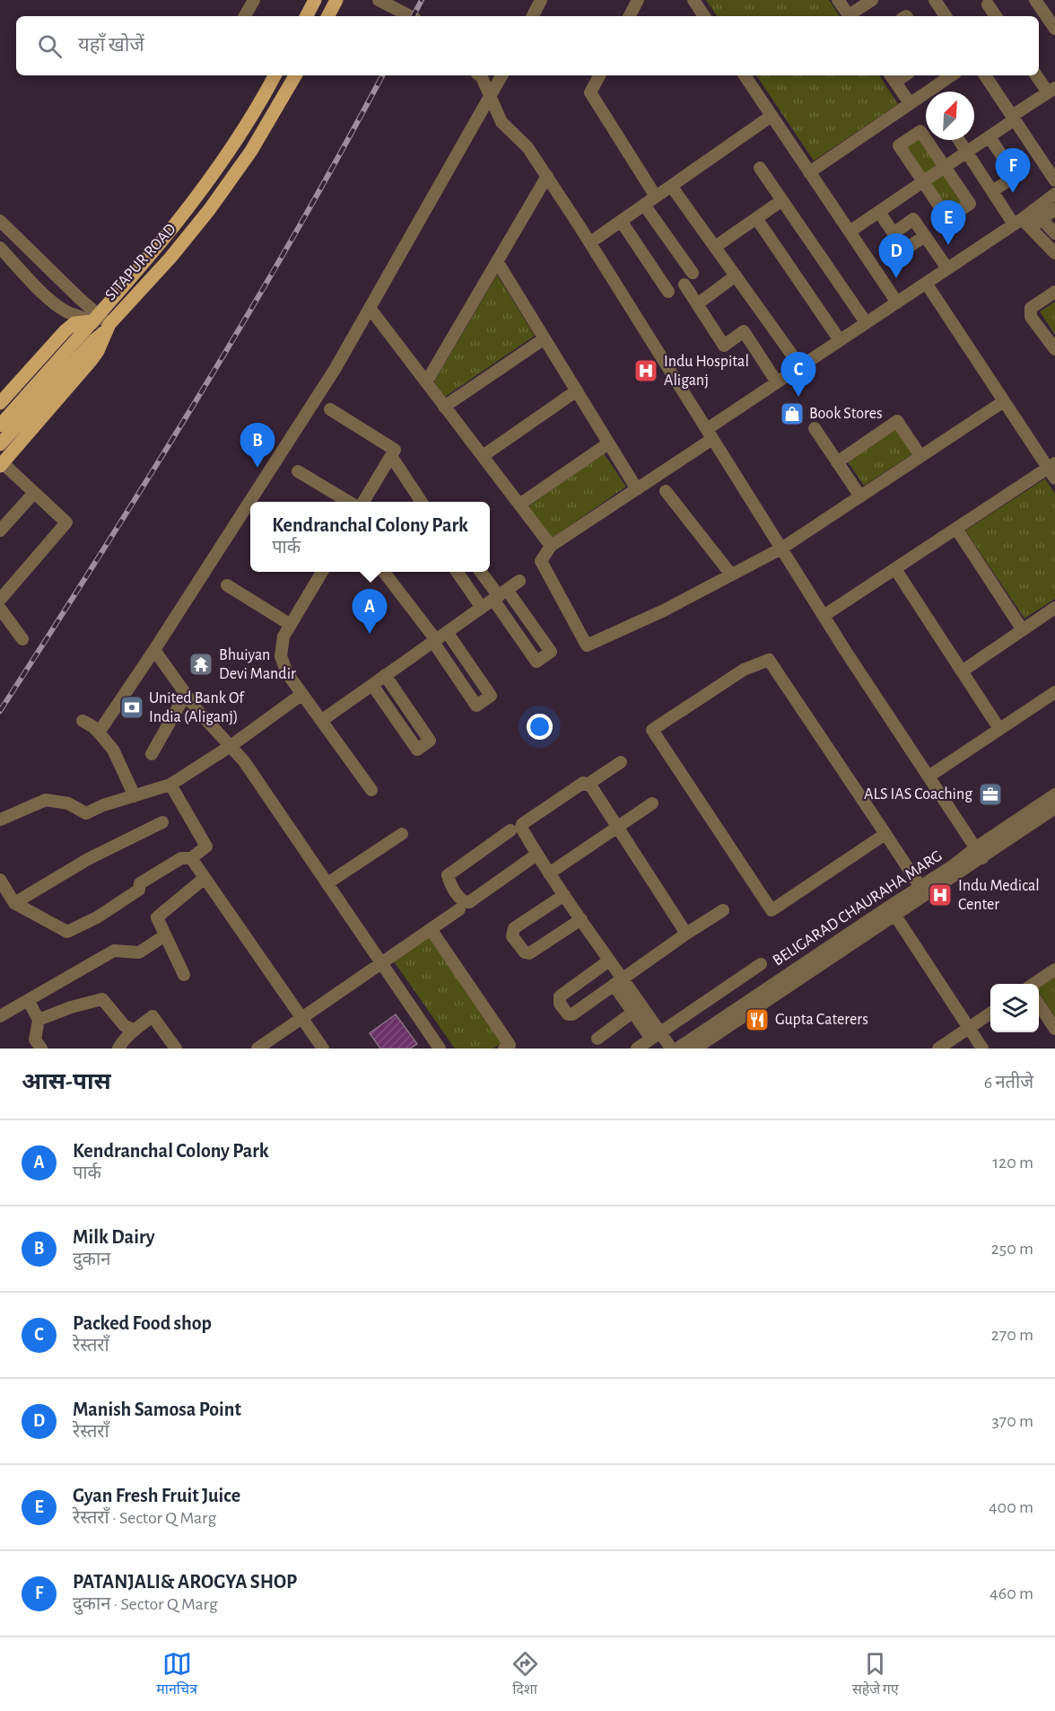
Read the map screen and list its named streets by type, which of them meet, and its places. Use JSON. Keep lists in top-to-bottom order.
{
  "streets": {
    "main road": ["SITAPUR ROAD"],
    "street": ["BELIGARAD CHAURAHA MARG"]
  },
  "places": {
    "hospital": ["Indu Hospital Aliganj", "Indu Medical Center"],
    "shop": ["Book Stores"],
    "temple": ["Bhuiyan Devi Mandir"],
    "bank": ["United Bank Of India (Aliganj)"],
    "office": ["ALS IAS Coaching"],
    "restaurant": ["Gupta Caterers"]
  },
  "north": "top right",
  "page": {
    "search": "यहाँ खोजें",
    "pins": [
      "F",
      "E",
      "D",
      "C",
      "B",
      "A"
    ],
    "popup": ["Kendranchal Colony Park", "पार्क"],
    "heading": ["आस-पास", "6 नतीजे"],
    "list": [
      {
        "mark": "A",
        "name": "Kendranchal Colony Park",
        "note": "पार्क",
        "value": "120 m"
      },
      {
        "mark": "B",
        "name": "Milk Dairy",
        "note": "दुकान",
        "value": "250 m"
      },
      {
        "mark": "C",
        "name": "Packed Food shop",
        "note": "रेस्तराँ",
        "value": "270 m"
      },
      {
        "mark": "D",
        "name": "Manish Samosa Point",
        "note": "रेस्तराँ",
        "value": "370 m"
      },
      {
        "mark": "E",
        "name": "Gyan Fresh Fruit Juice",
        "note": "रेस्तराँ · Sector Q Marg",
        "value": "400 m"
      },
      {
        "mark": "F",
        "name": "PATANJALI& AROGYA SHOP",
        "note": "दुकान · Sector Q Marg",
        "value": "460 m"
      }
    ],
    "nav": ["मानचित्र", "दिशा", "सहेजे गए"]
  }
}
